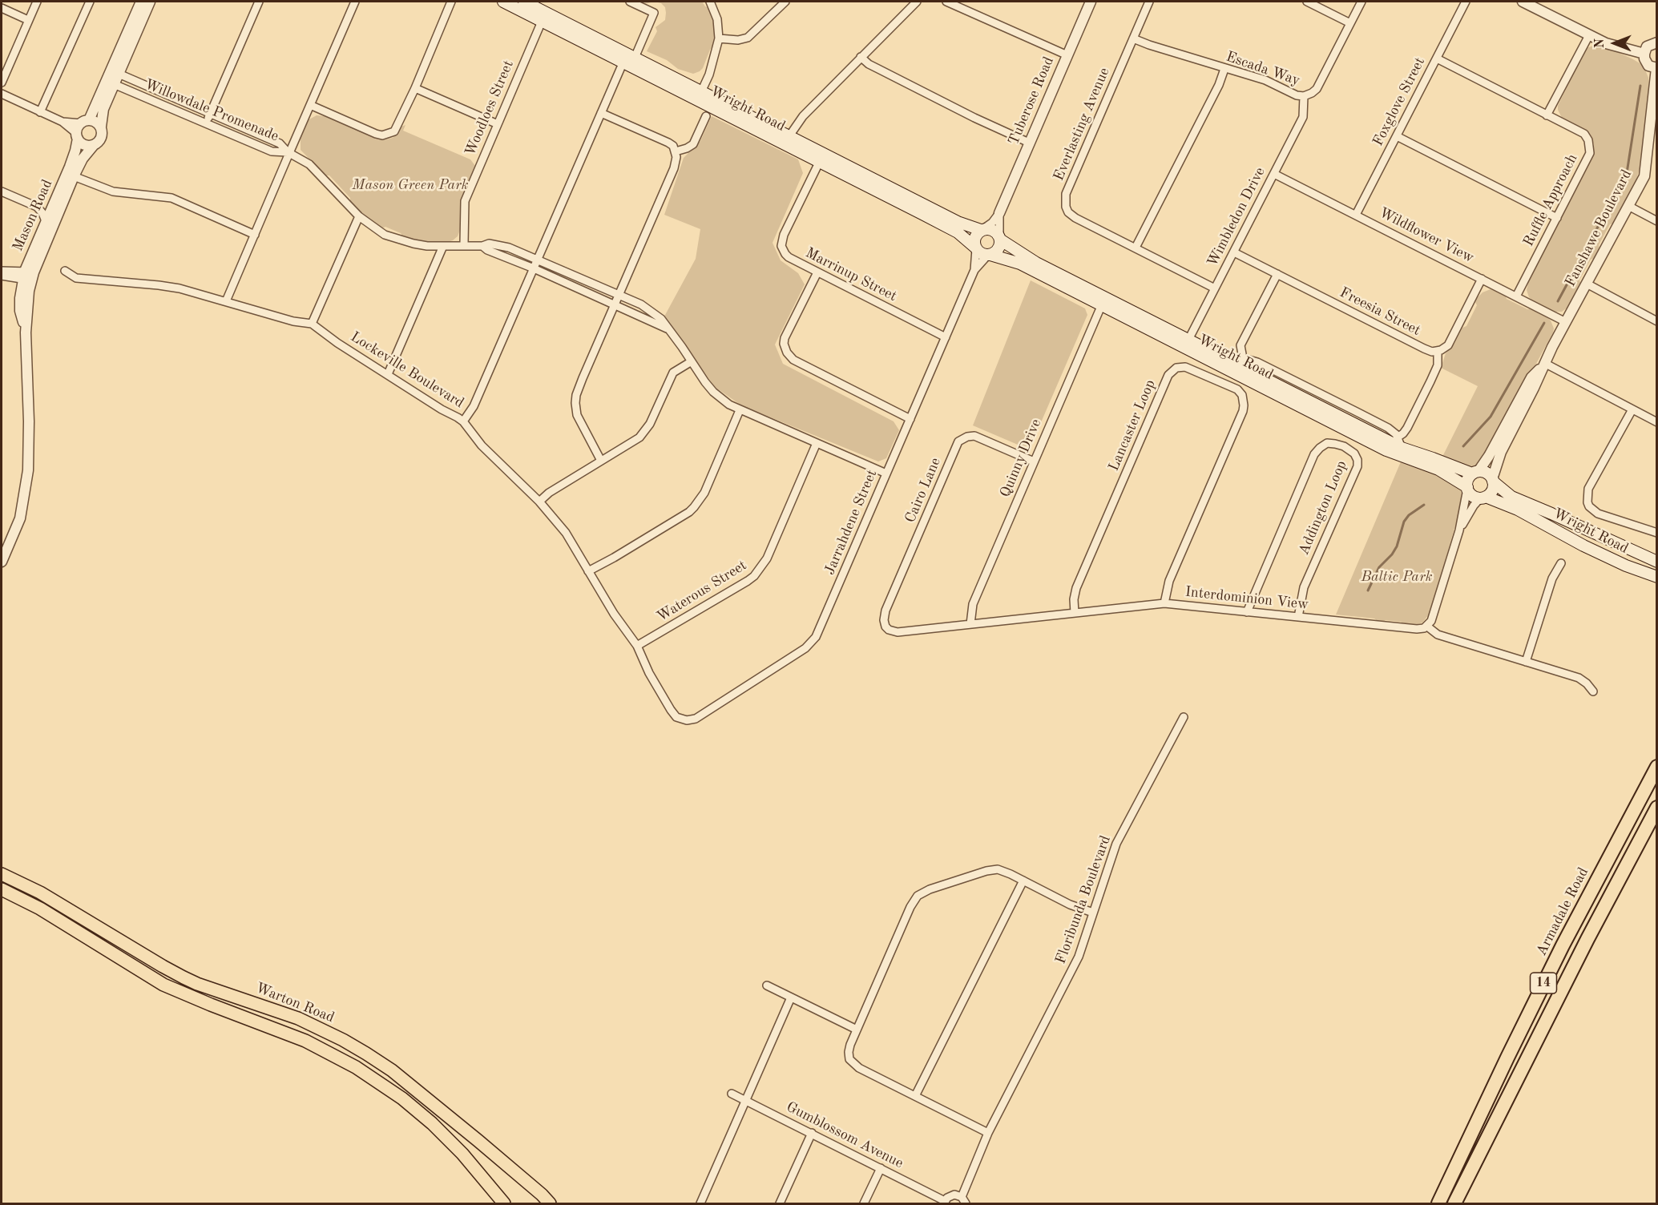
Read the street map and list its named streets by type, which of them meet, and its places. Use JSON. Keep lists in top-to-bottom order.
{
  "streets": {
    "highway": ["Armadale Road", "14"],
    "main road": ["Wright Road", "Warton Road"],
    "street": [
      "Escada Way",
      "Tuberose Road",
      "Foxglove Street",
      "Woodloes Street",
      "Willowdale Promenade",
      "Everlasting Avenue",
      "Ruffle Approach",
      "Mason Road",
      "Wimbledon Drive",
      "Fanshawe Boulevard",
      "Wildflower View",
      "Marrinup Street",
      "Freesia Street",
      "Lockeville Boulevard",
      "Lancaster Loop",
      "Quinny Drive",
      "Cairo Lane",
      "Addington Loop",
      "Jarrahdene Street",
      "Waterous Street",
      "Interdominion View",
      "Floribunda Boulevard",
      "Gumblossom Avenue"
    ]
  },
  "crossings": [
    ["Escada Way", "Everlasting Avenue"],
    ["Escada Way", "Wimbledon Drive"],
    ["Tuberose Road", "Wright Road"],
    ["Tuberose Road", "Jarrahdene Street"],
    ["Foxglove Street", "Ruffle Approach"],
    ["Foxglove Street", "Wildflower View"],
    ["Woodloes Street", "Wright Road"],
    ["Woodloes Street", "Willowdale Promenade"],
    ["Wright Road", "Wimbledon Drive"],
    ["Wright Road", "Fanshawe Boulevard"],
    ["Wright Road", "Marrinup Street"],
    ["Wright Road", "Quinny Drive"],
    ["Wright Road", "Jarrahdene Street"],
    ["Willowdale Promenade", "Jarrahdene Street"],
    ["Willowdale Promenade", "Waterous Street"],
    ["Everlasting Avenue", "Wimbledon Drive"],
    ["Ruffle Approach", "Wildflower View"],
    ["Wimbledon Drive", "Wildflower View"],
    ["Wimbledon Drive", "Freesia Street"],
    ["Fanshawe Boulevard", "Wildflower View"],
    ["Marrinup Street", "Jarrahdene Street"],
    ["Lockeville Boulevard", "Jarrahdene Street"],
    ["Lockeville Boulevard", "Waterous Street"],
    ["Lancaster Loop", "Interdominion View"],
    ["Quinny Drive", "Cairo Lane"],
    ["Quinny Drive", "Interdominion View"],
    ["Cairo Lane", "Interdominion View"],
    ["Addington Loop", "Interdominion View"]
  ],
  "parks": ["Mason Green Park", "Baltic Park"],
  "north": "left"
}
